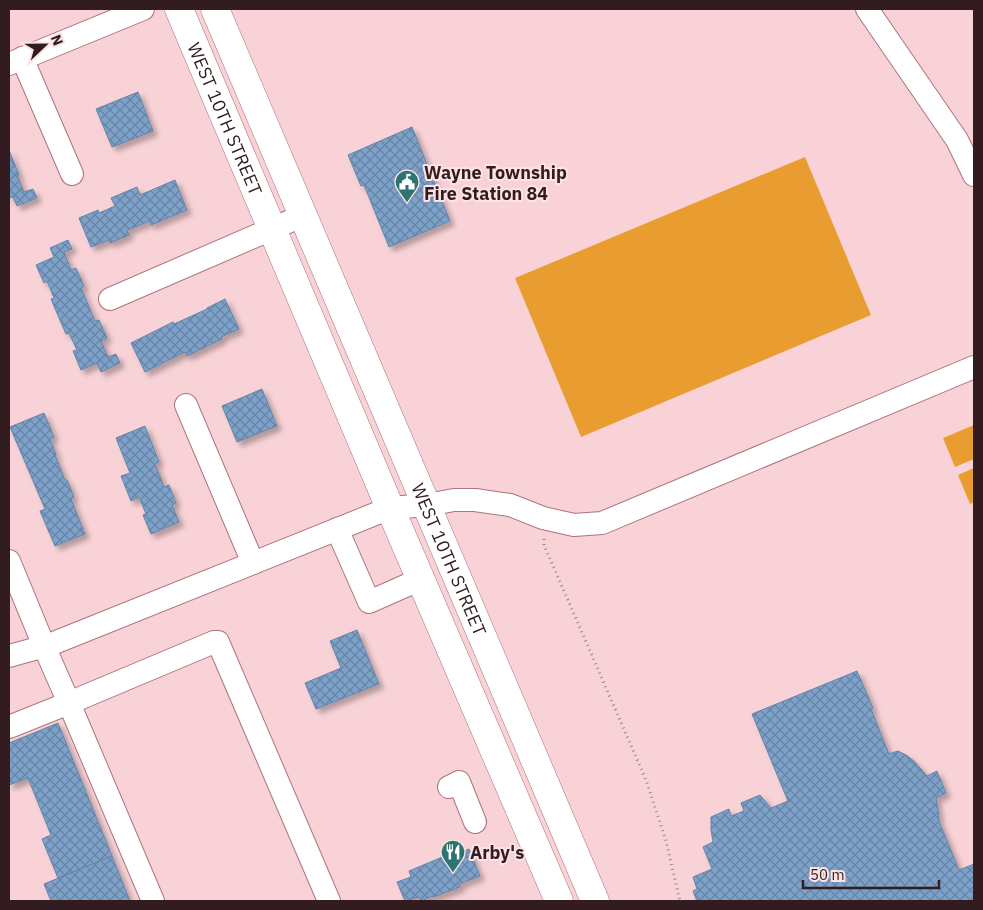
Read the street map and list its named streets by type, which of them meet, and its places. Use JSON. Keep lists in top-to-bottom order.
{
  "streets": {
    "main road": ["WEST 10TH STREET"]
  },
  "places": {
    "public building": ["Wayne Township Fire Station 84"],
    "restaurant": ["Arby's"]
  },
  "scale_bar": "50 m",
  "north": "right"
}
